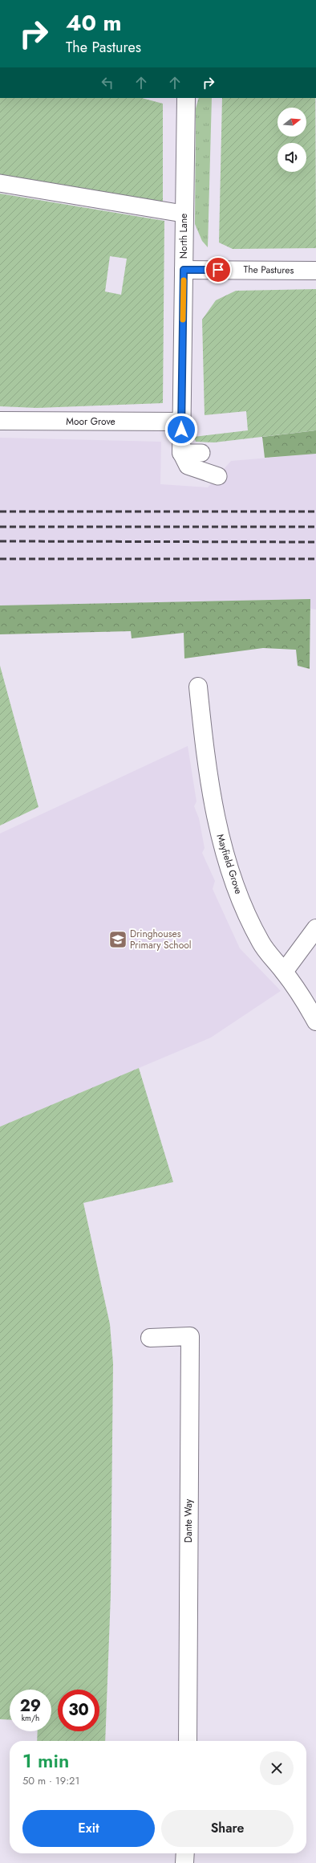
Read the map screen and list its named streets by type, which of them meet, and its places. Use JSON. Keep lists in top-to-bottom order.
{
  "streets": {
    "street": [
      "North Lane",
      "The Pastures",
      "Moor Grove",
      "Mayfield Grove",
      "Dante Way"
    ]
  },
  "crossings": [
    ["North Lane", "The Pastures"],
    ["North Lane", "Moor Grove"]
  ],
  "places": {
    "school or university": ["Dringhouses Primary School"]
  },
  "north": "right",
  "page": {
    "turn": ["40 m", "The Pastures"],
    "speed": "29 km/h",
    "limit": "30",
    "heading": ["1 min", "50 m · 19:21"],
    "buttons": ["Exit", "Share"]
  }
}
